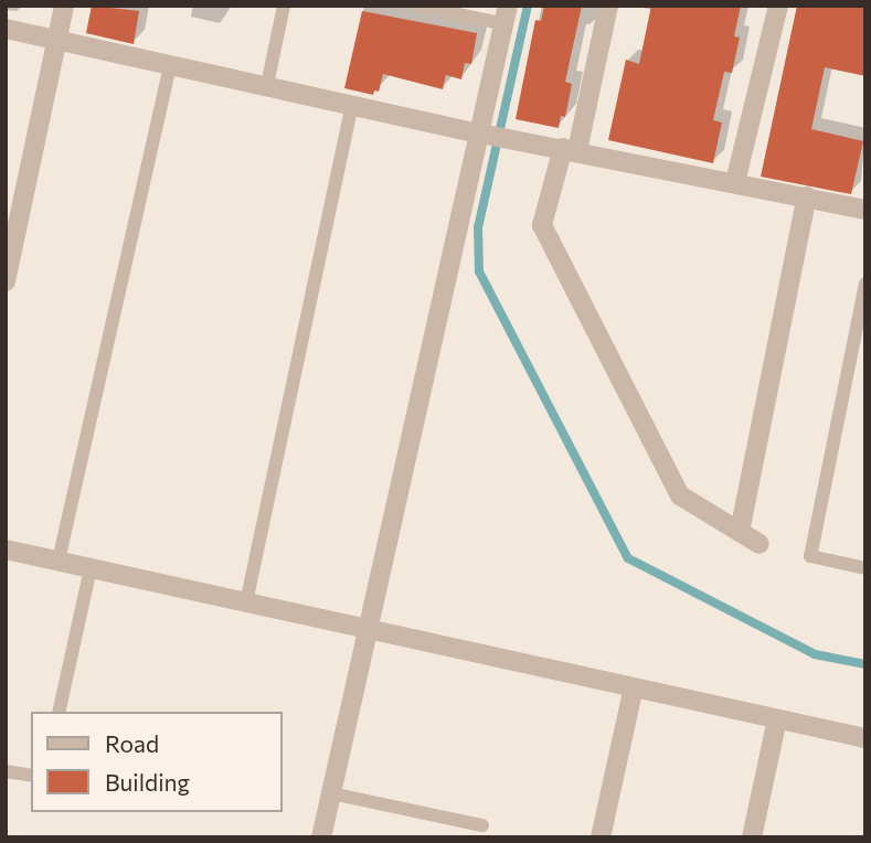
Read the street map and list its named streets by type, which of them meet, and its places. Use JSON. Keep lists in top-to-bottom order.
{
  "legend": ["Road", "Building"]
}
